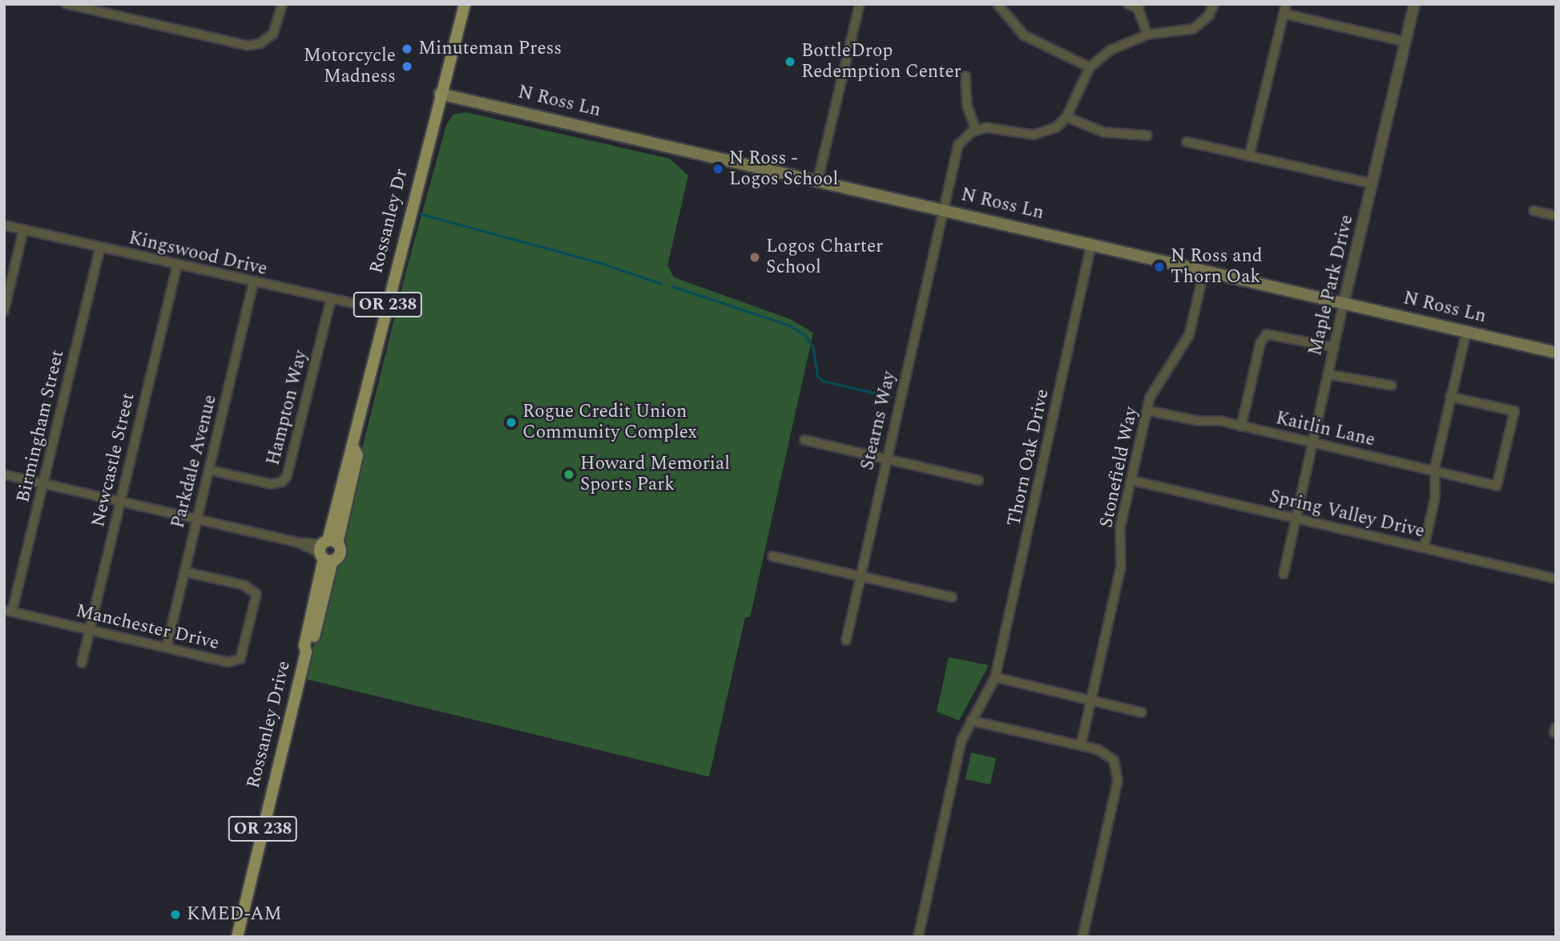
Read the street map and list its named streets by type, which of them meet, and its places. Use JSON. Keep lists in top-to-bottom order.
{
  "streets": {
    "main road": [
      "N Ross Ln",
      "Rossanley Dr",
      "OR 238",
      "Rossanley Drive"
    ],
    "street": [
      "Kingswood Drive",
      "Maple Park Drive",
      "Hampton Way",
      "Stearns Way",
      "Birmingham Street",
      "Kaitlin Lane",
      "Thorn Oak Drive",
      "Newcastle Street",
      "Parkdale Avenue",
      "Stonefield Way",
      "Spring Valley Drive",
      "Manchester Drive"
    ]
  },
  "crossings": [
    ["N Ross Ln", "Rossanley Dr"],
    ["N Ross Ln", "Maple Park Drive"],
    ["N Ross Ln", "Stearns Way"],
    ["N Ross Ln", "Thorn Oak Drive"],
    ["N Ross Ln", "Stonefield Way"],
    ["Rossanley Dr", "Kingswood Drive"],
    ["Rossanley Dr", "Rossanley Drive"],
    ["Kingswood Drive", "Hampton Way"],
    ["Kingswood Drive", "Birmingham Street"],
    ["Kingswood Drive", "Newcastle Street"],
    ["Kingswood Drive", "Parkdale Avenue"],
    ["Maple Park Drive", "Kaitlin Lane"],
    ["Maple Park Drive", "Spring Valley Drive"],
    ["Hampton Way", "Parkdale Avenue"],
    ["Birmingham Street", "Manchester Drive"],
    ["Kaitlin Lane", "Stonefield Way"],
    ["Newcastle Street", "Manchester Drive"],
    ["Parkdale Avenue", "Manchester Drive"],
    ["Stonefield Way", "Spring Valley Drive"]
  ],
  "places": [
    "Minuteman Press",
    "BottleDrop Redemption Center",
    "Motorcycle Madness",
    "N Ross - Logos School",
    "Logos Charter School",
    "N Ross and Thorn Oak",
    "Rogue Credit Union Community Complex",
    "Howard Memorial Sports Park",
    "KMED-AM"
  ]
}
